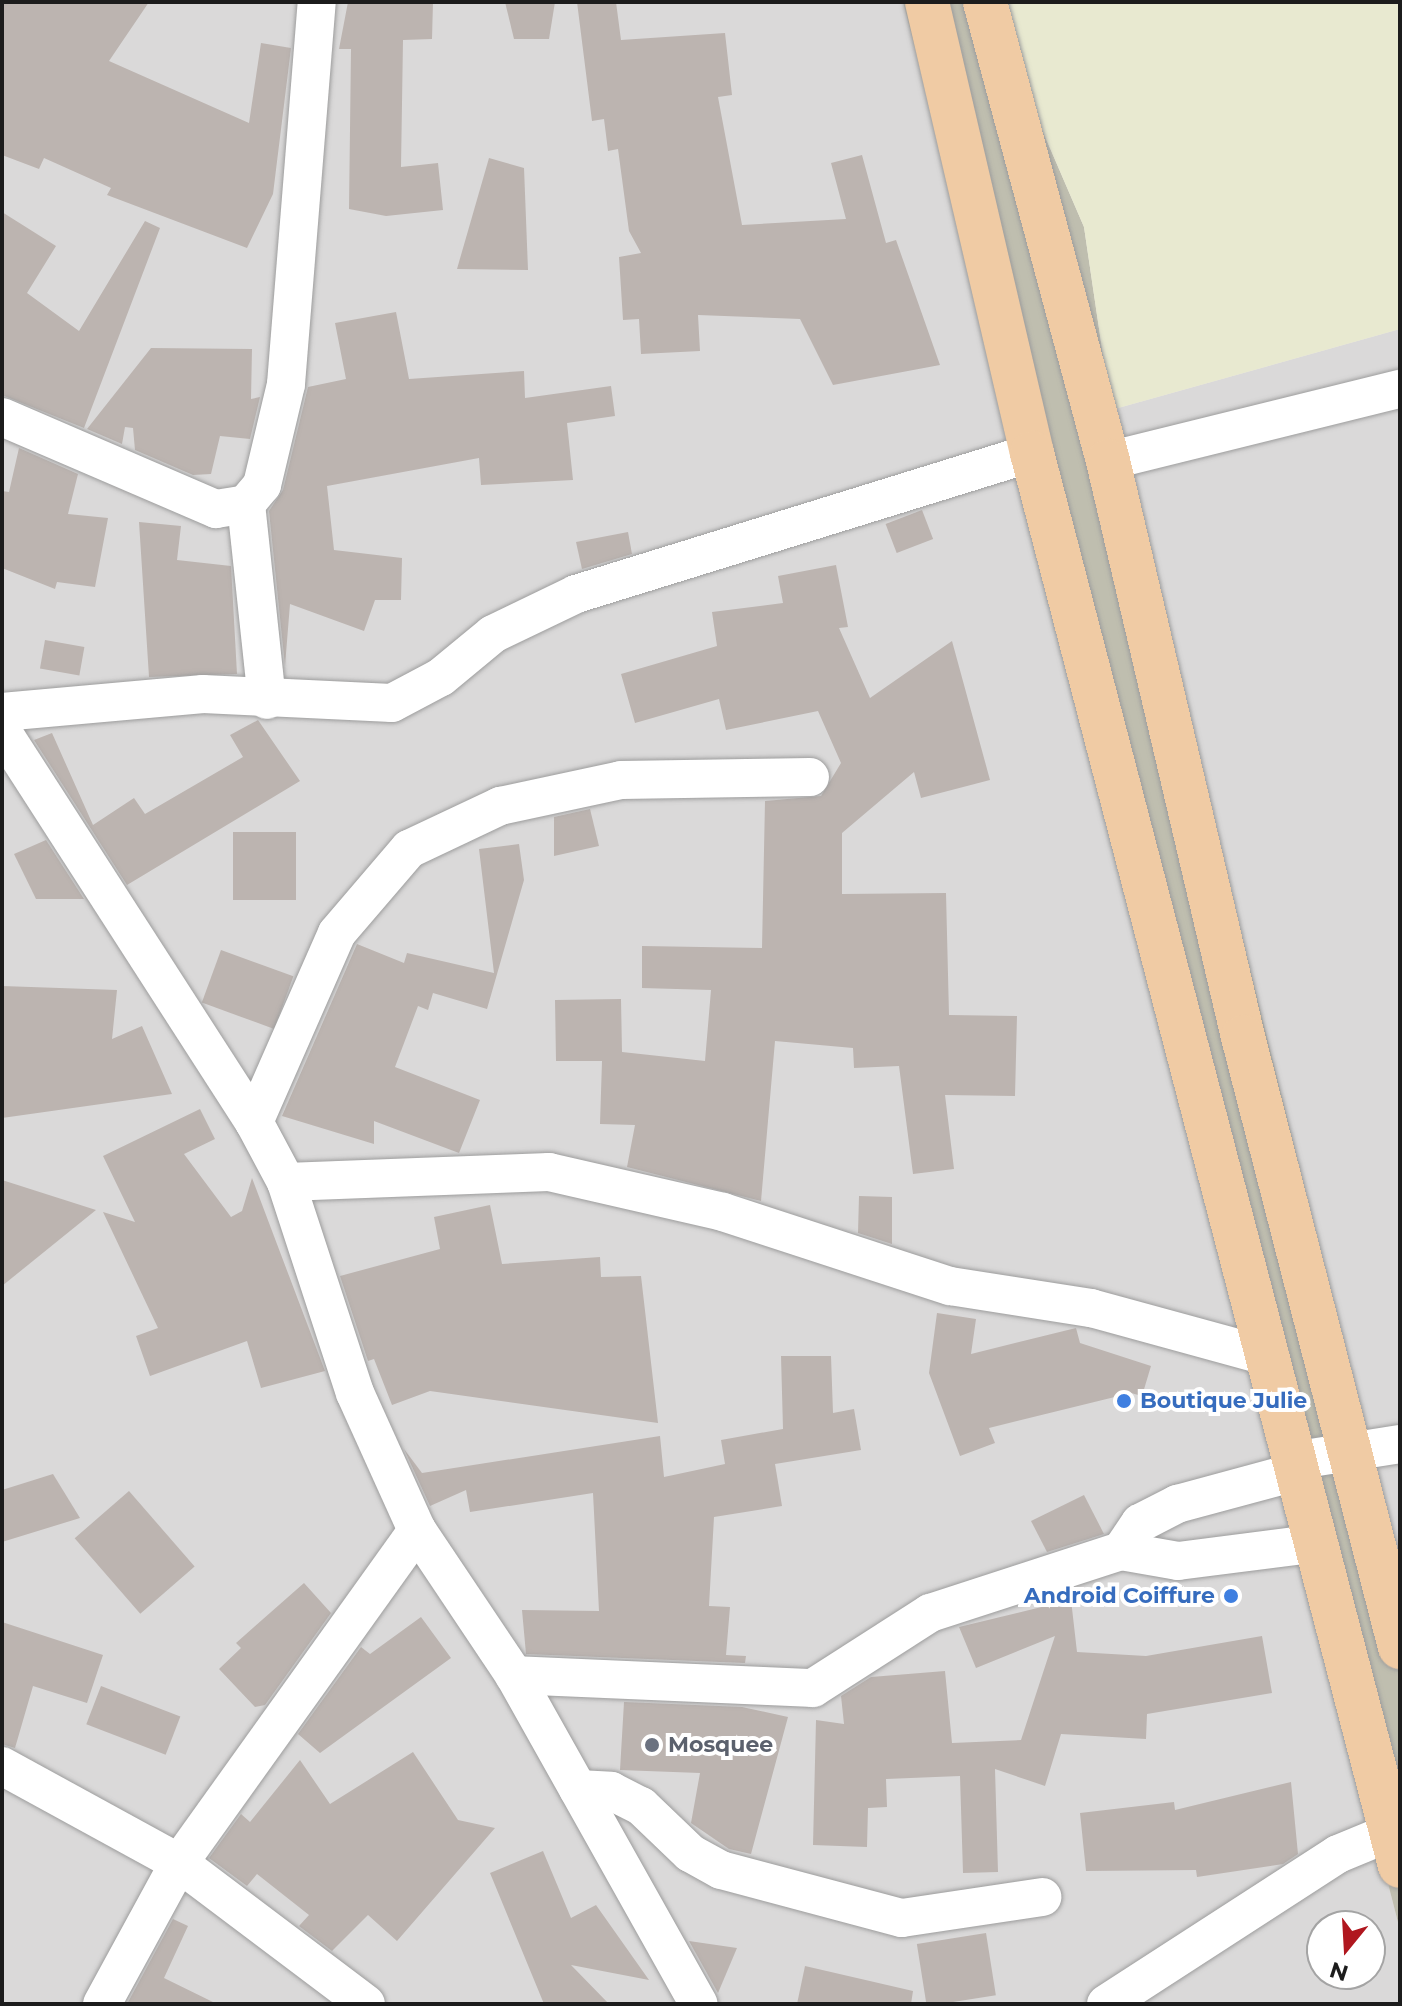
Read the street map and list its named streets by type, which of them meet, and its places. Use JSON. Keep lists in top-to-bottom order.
{
  "places": ["Boutique Julie", "Android Coiffure", "Mosquee"],
  "north": "bottom"
}
